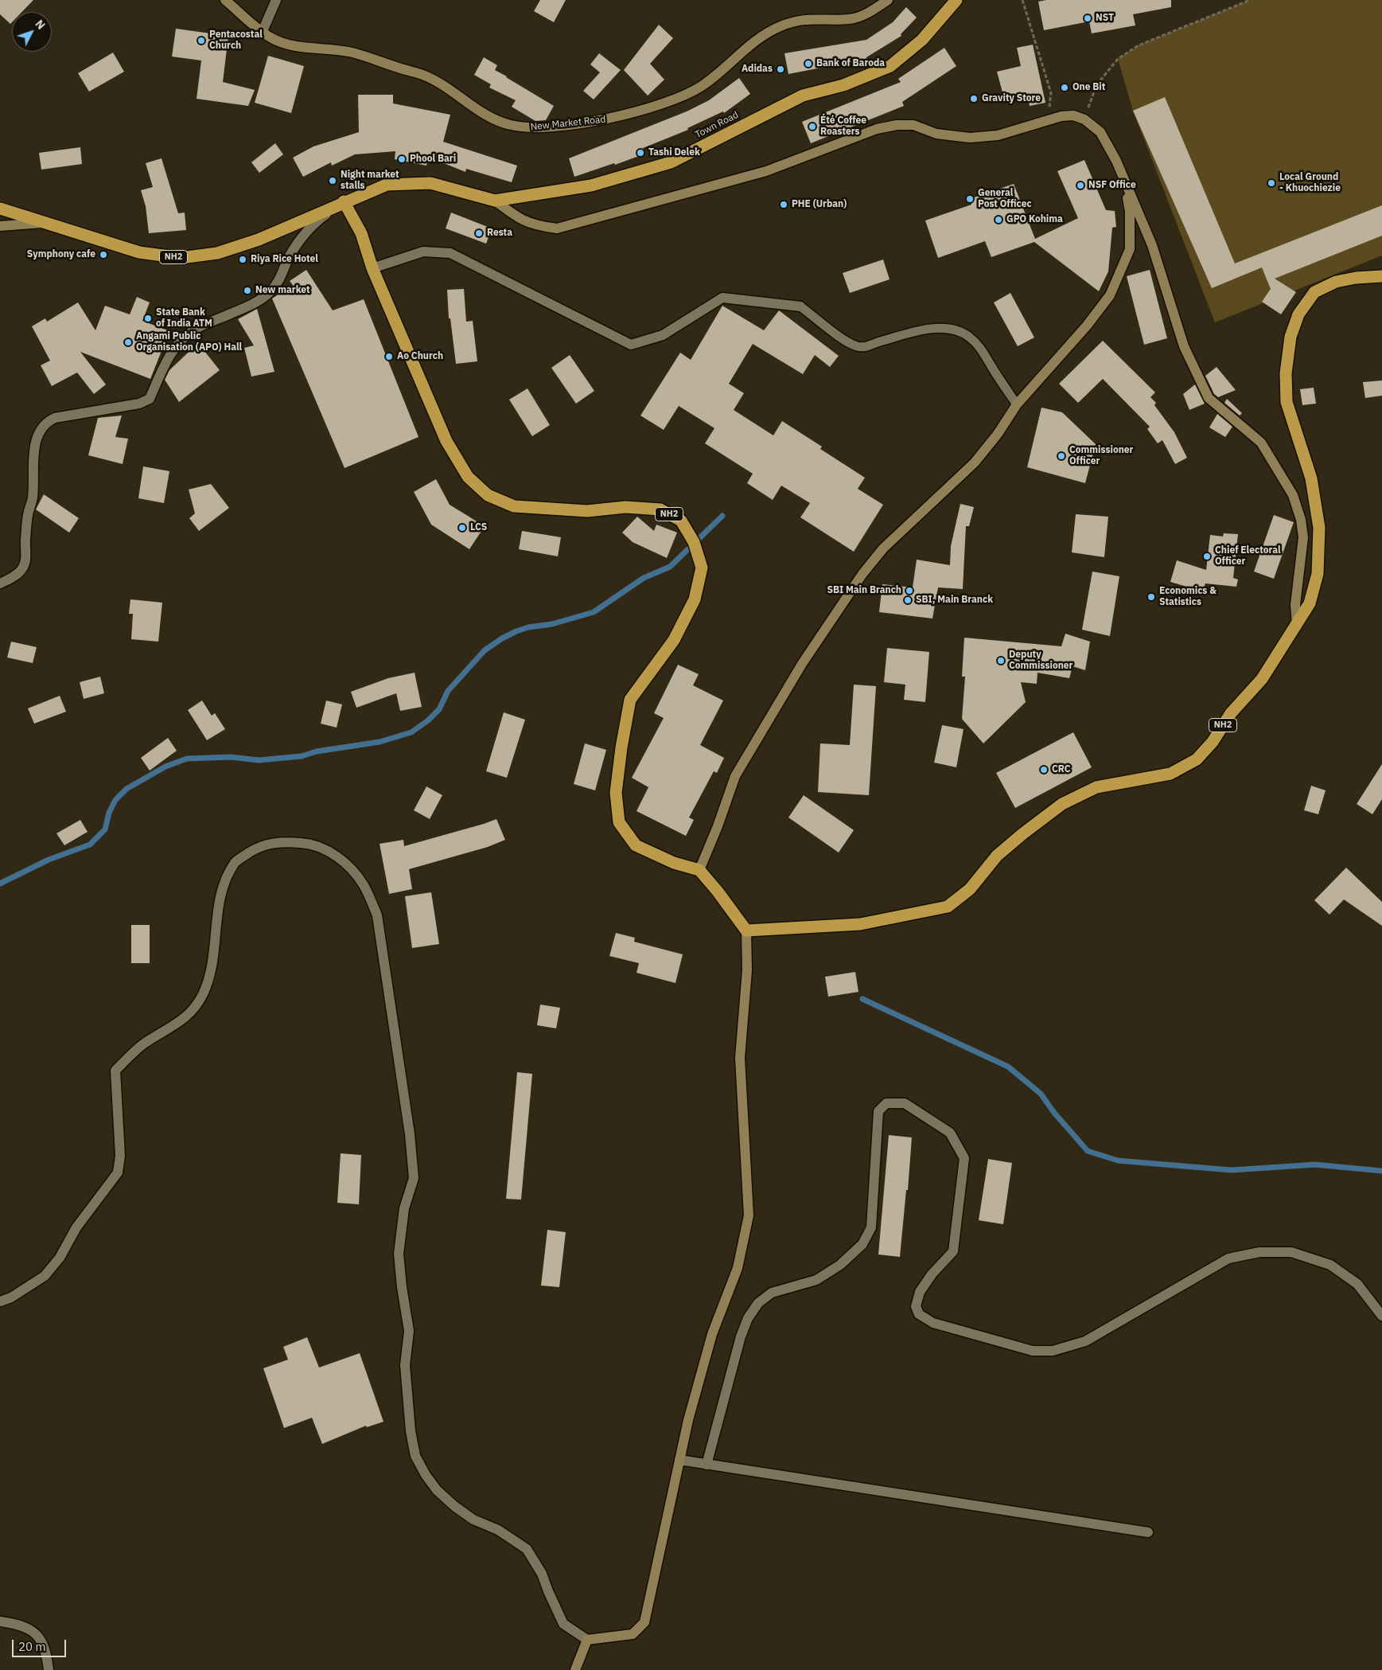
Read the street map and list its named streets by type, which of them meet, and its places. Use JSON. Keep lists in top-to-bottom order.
{
  "streets": {
    "highway": ["Town Road", "NH2"],
    "street": ["New Market Road"]
  },
  "crossings": [
    ["Town Road", "NH2"]
  ],
  "places": [
    "NST",
    "Pentacostal Church",
    "Bank of Baroda",
    "Adidas",
    "One Bit",
    "Gravity Store",
    "Été Coffee Roasters",
    "Tashi Delek",
    "Phool Bari",
    "Night market stalls",
    "Local Ground - Khuochiezie",
    "NSF Office",
    "General Post Officec",
    "PHE (Urban)",
    "GPO Kohima",
    "Resta",
    "Symphony cafe",
    "Riya Rice Hotel",
    "New market",
    "State Bank of India ATM",
    "Angami Public Organisation (APO) Hall",
    "Ao Church",
    "Commissioner Officer",
    "LCS",
    "Chief Electoral Officer",
    "SBI Main Branch",
    "Economics & Statistics",
    "SBI, Main Branck",
    "Deputy Commissioner",
    "CRC"
  ],
  "scale_bar": "20 m",
  "north": "top right"
}
